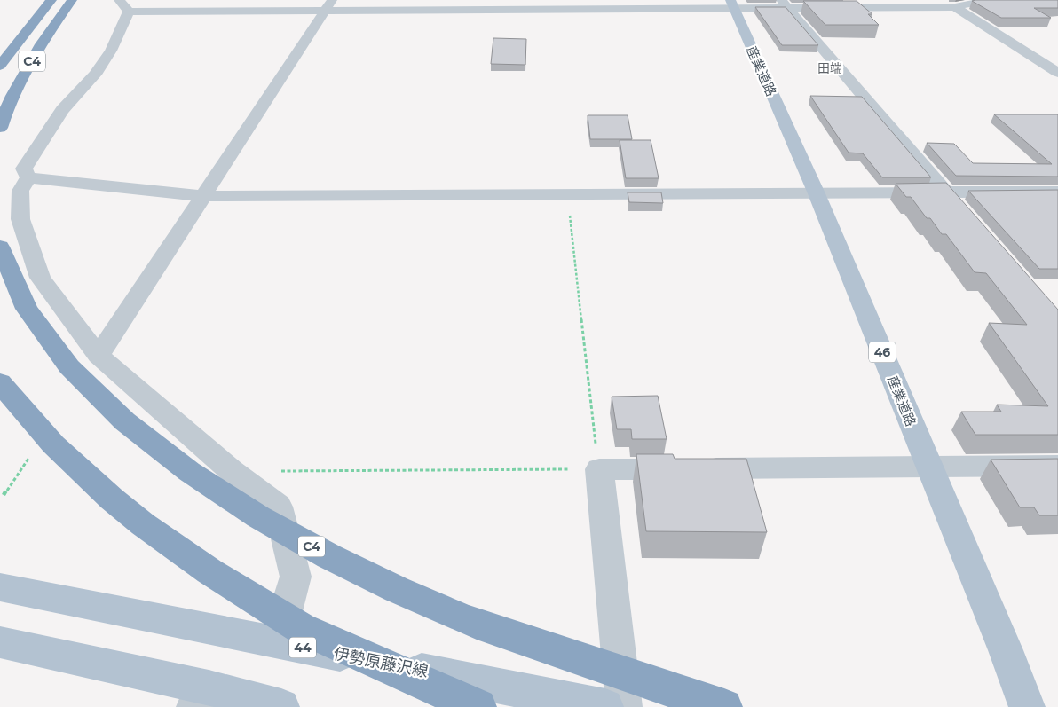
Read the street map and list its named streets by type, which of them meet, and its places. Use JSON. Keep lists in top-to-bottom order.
{
  "streets": {
    "highway": ["C4"],
    "main road": [
      "産業道路",
      "46",
      "44",
      "伊勢原藤沢線"
    ]
  },
  "districts": ["田端"]
}
